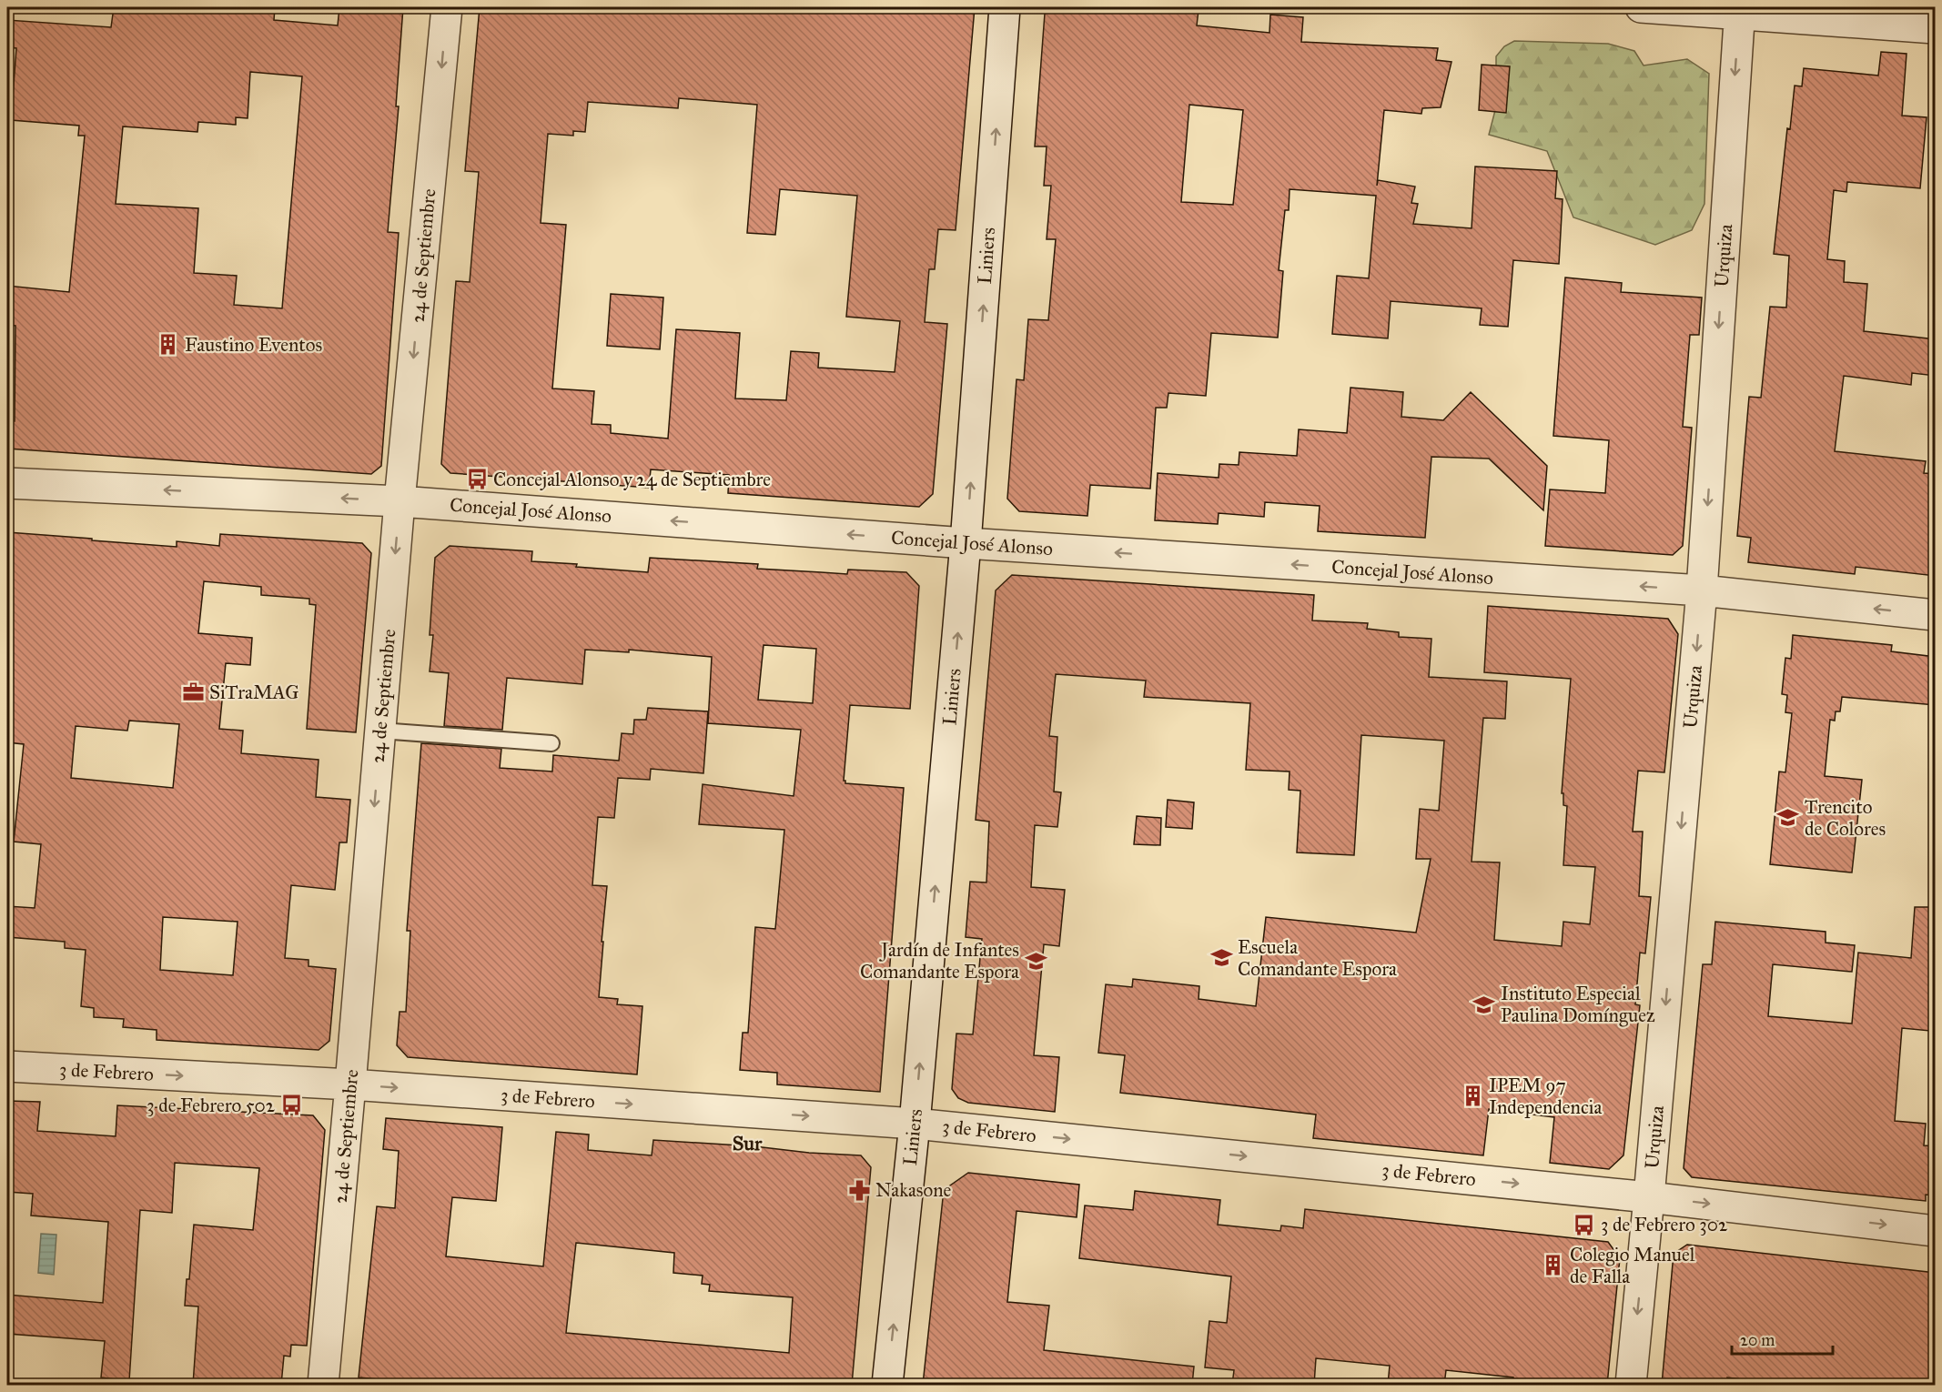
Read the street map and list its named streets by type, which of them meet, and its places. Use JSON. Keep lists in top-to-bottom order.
{
  "streets": {
    "street": [
      "24 de Septiembre",
      "Liniers",
      "Urquiza",
      "Concejal José Alonso",
      "3 de Febrero"
    ]
  },
  "crossings": [
    ["24 de Septiembre", "Concejal José Alonso"],
    ["24 de Septiembre", "3 de Febrero"],
    ["Liniers", "Concejal José Alonso"],
    ["Liniers", "3 de Febrero"],
    ["Urquiza", "Concejal José Alonso"],
    ["Urquiza", "3 de Febrero"]
  ],
  "one_way": [
    "24 de Septiembre",
    "Liniers",
    "Urquiza",
    "Concejal José Alonso",
    "3 de Febrero"
  ],
  "districts": ["Sur"],
  "places": {
    "building": ["Faustino Eventos", "IPEM 97 Independencia", "Colegio Manuel de Falla"],
    "bus stop": ["Concejal Alonso y 24 de Septiembre", "3 de Febrero 502", "3 de Febrero 302"],
    "office": ["SiTraMAG"],
    "school or university": [
      "Trencito de Colores",
      "Escuela Comandante Espora",
      "Jardín de Infantes Comandante Espora",
      "Instituto Especial Paulina Domínguez"
    ],
    "pharmacy": ["Nakasone"]
  },
  "scale_bar": "20 m"
}
